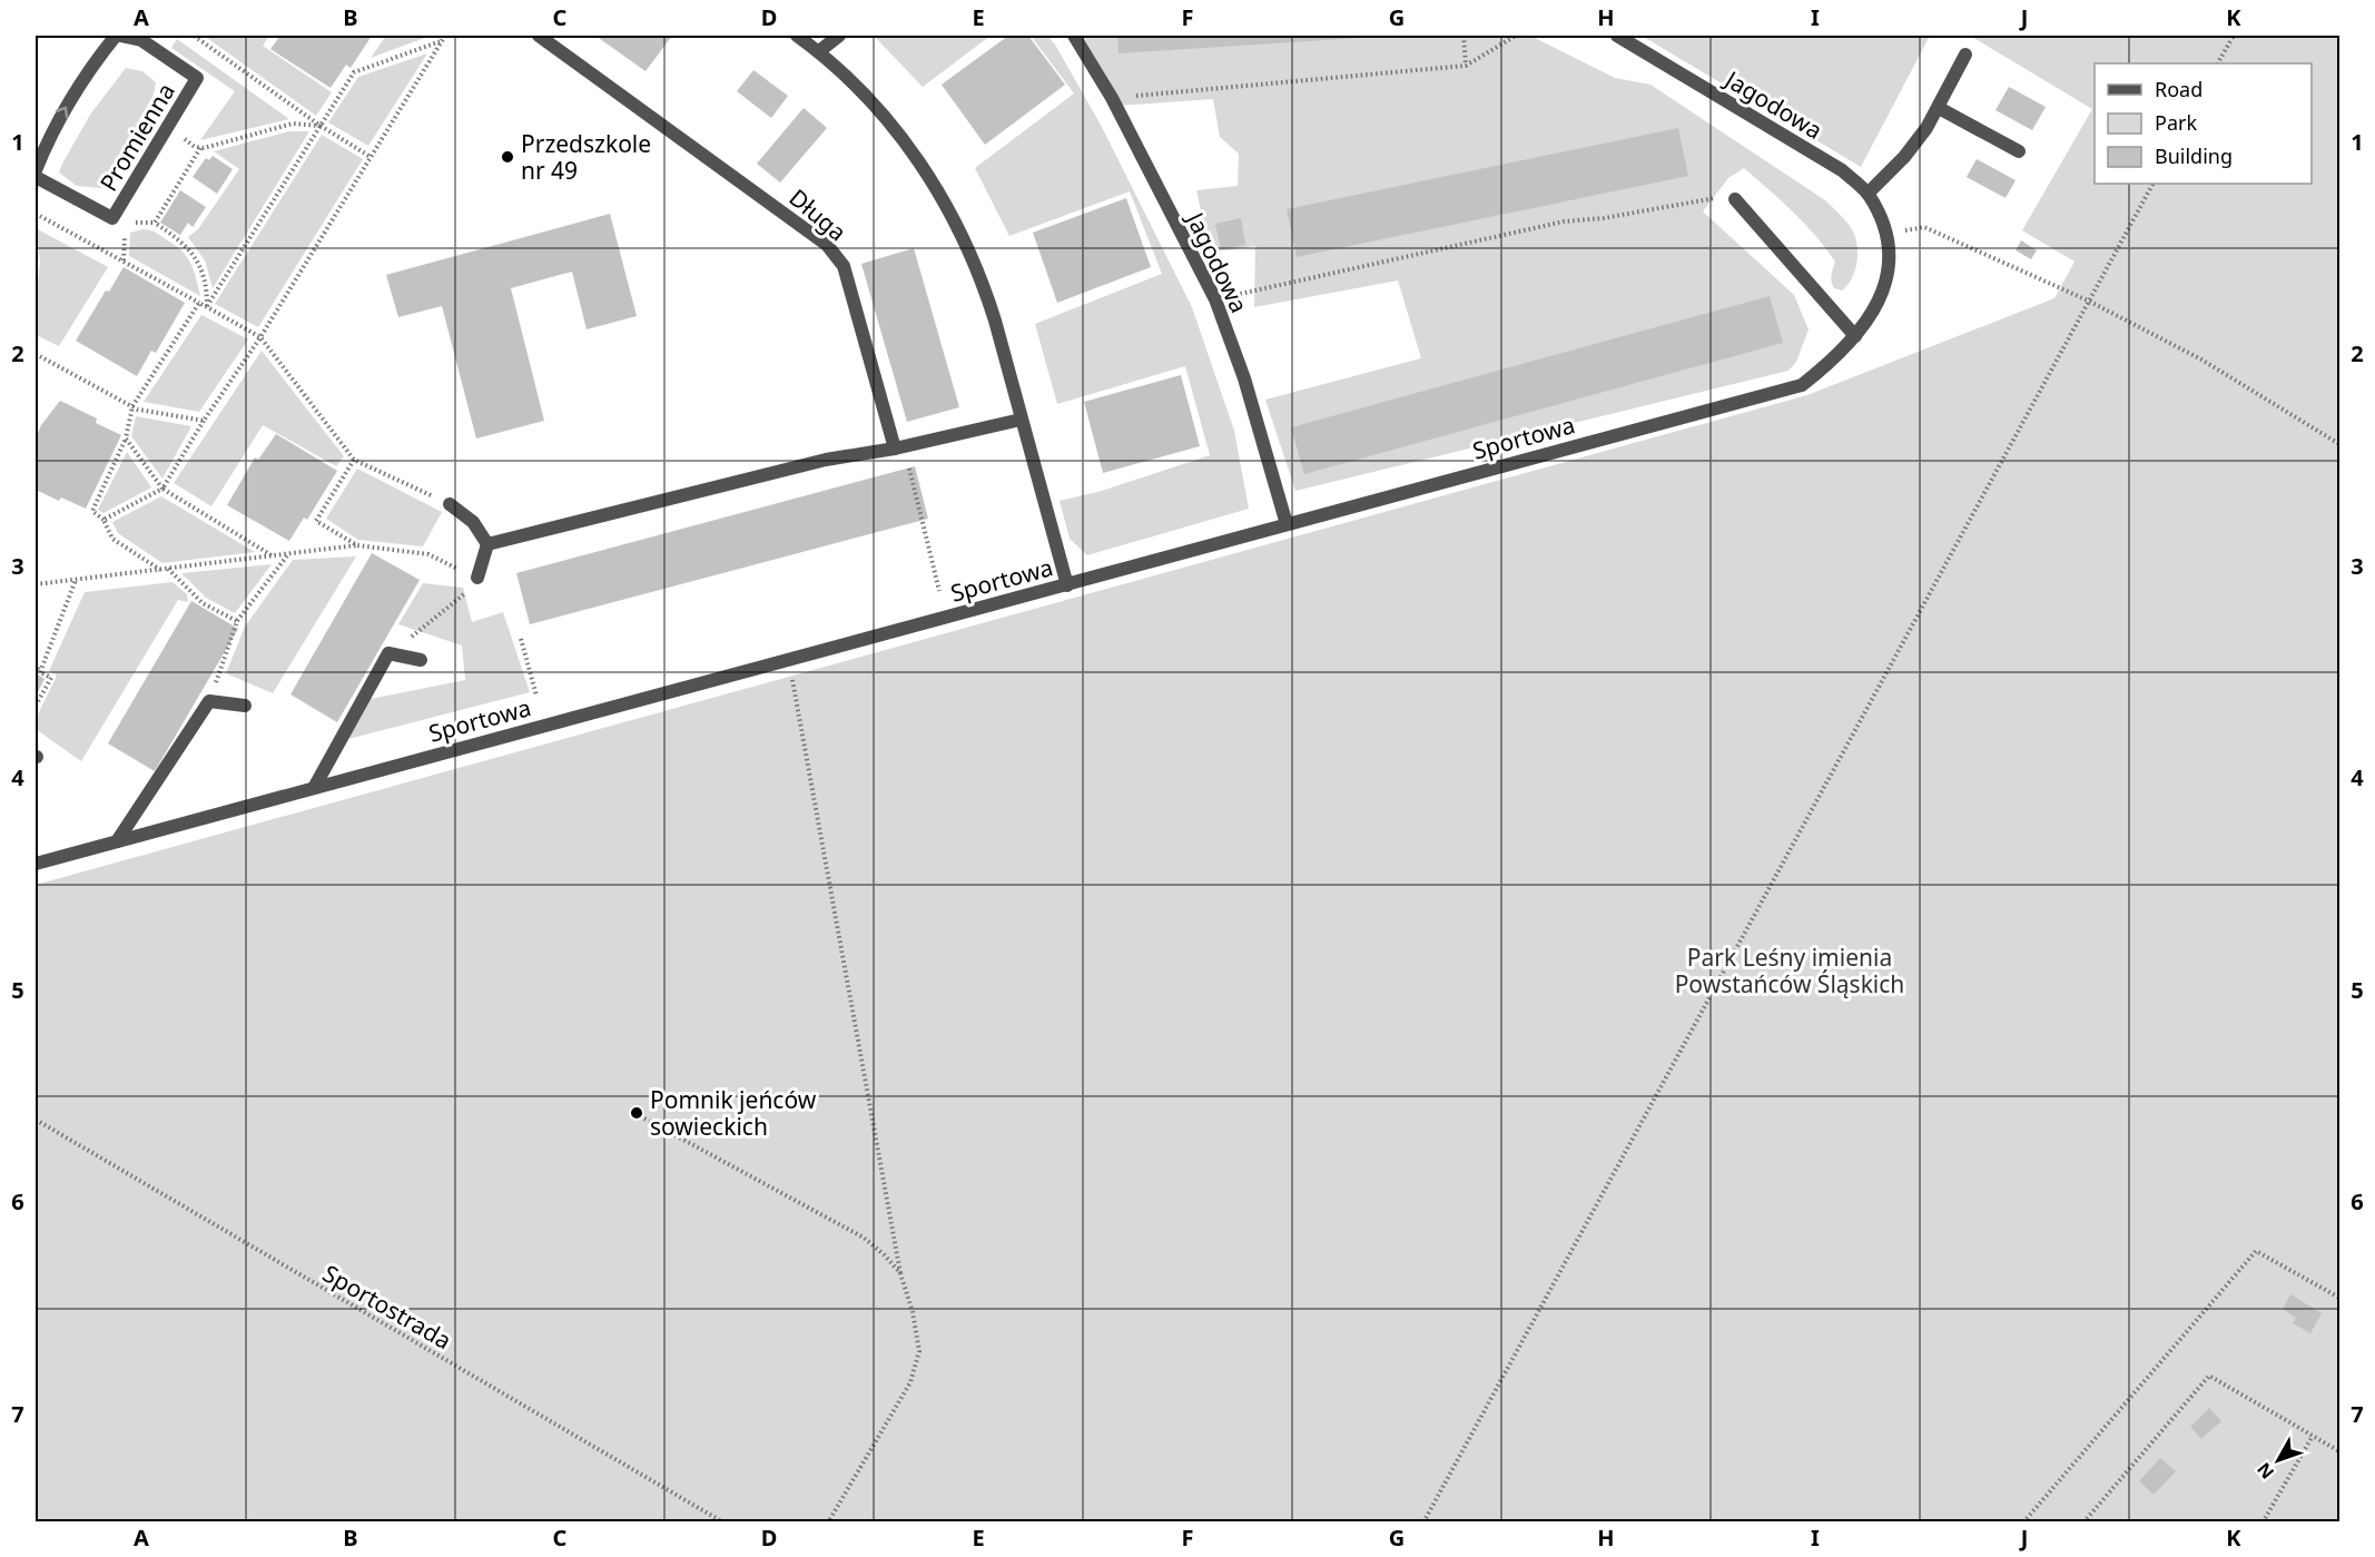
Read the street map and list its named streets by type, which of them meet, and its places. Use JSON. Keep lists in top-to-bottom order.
{
  "streets": {
    "street": [
      "Jagodowa",
      "Promienna",
      "Długa",
      "Sportowa"
    ],
    "path": ["Sportostrada"]
  },
  "crossings": [
    ["Jagodowa", "Sportowa"]
  ],
  "parks": ["Park Leśny imienia Powstańców Śląskich"],
  "places": ["Przedszkole nr 49", "Pomnik jeńców sowieckich"],
  "legend": ["Road", "Park", "Building"],
  "north": "bottom left",
  "grid": {
    "columns": [
      "A",
      "B",
      "C",
      "D",
      "E",
      "F",
      "G",
      "H",
      "I",
      "J",
      "K"
    ],
    "rows": [
      "1",
      "2",
      "3",
      "4",
      "5",
      "6",
      "7"
    ]
  }
}
